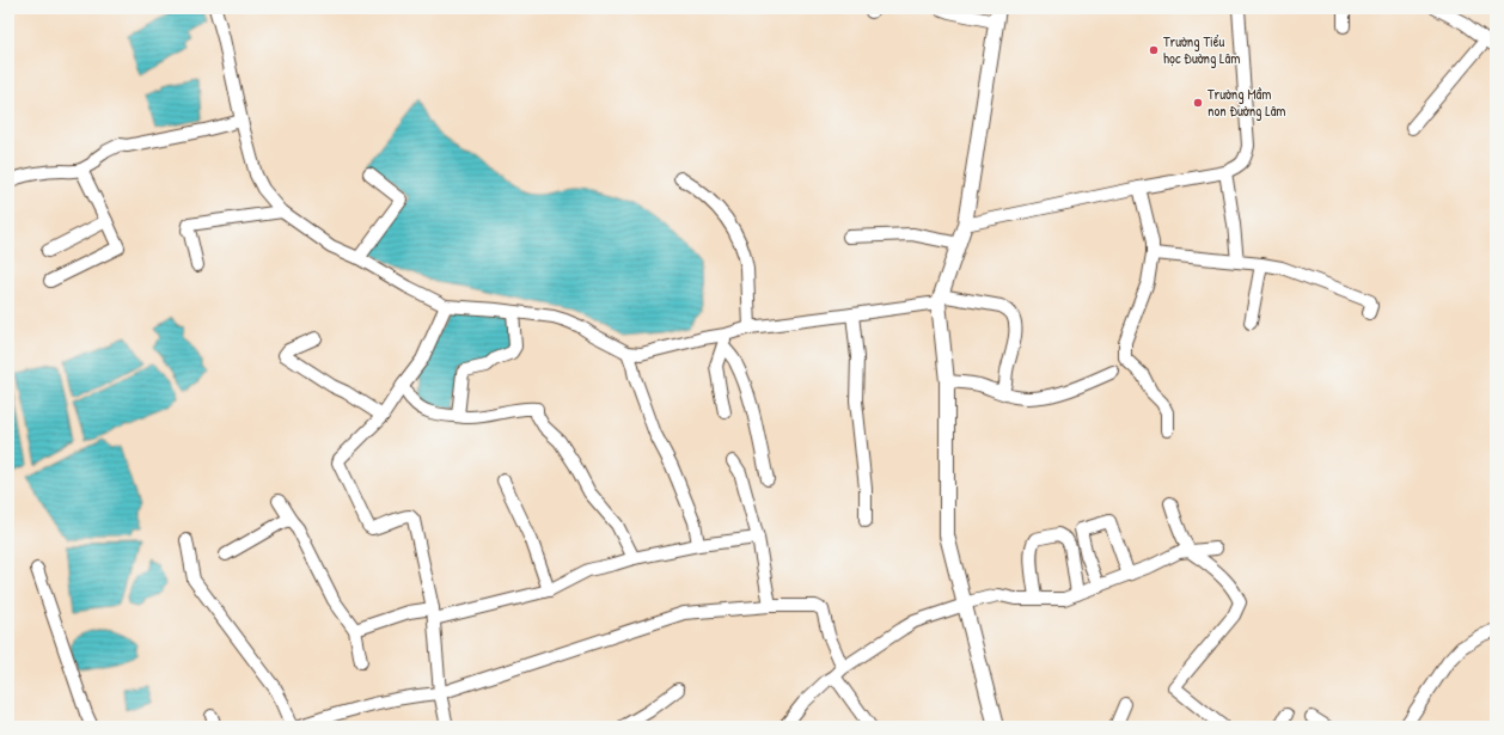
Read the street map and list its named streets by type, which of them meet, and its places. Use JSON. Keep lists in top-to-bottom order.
{
  "places": ["Trường Tiểu học Đường Lâm", "Trường Mầm non Đường Lâm"]
}
